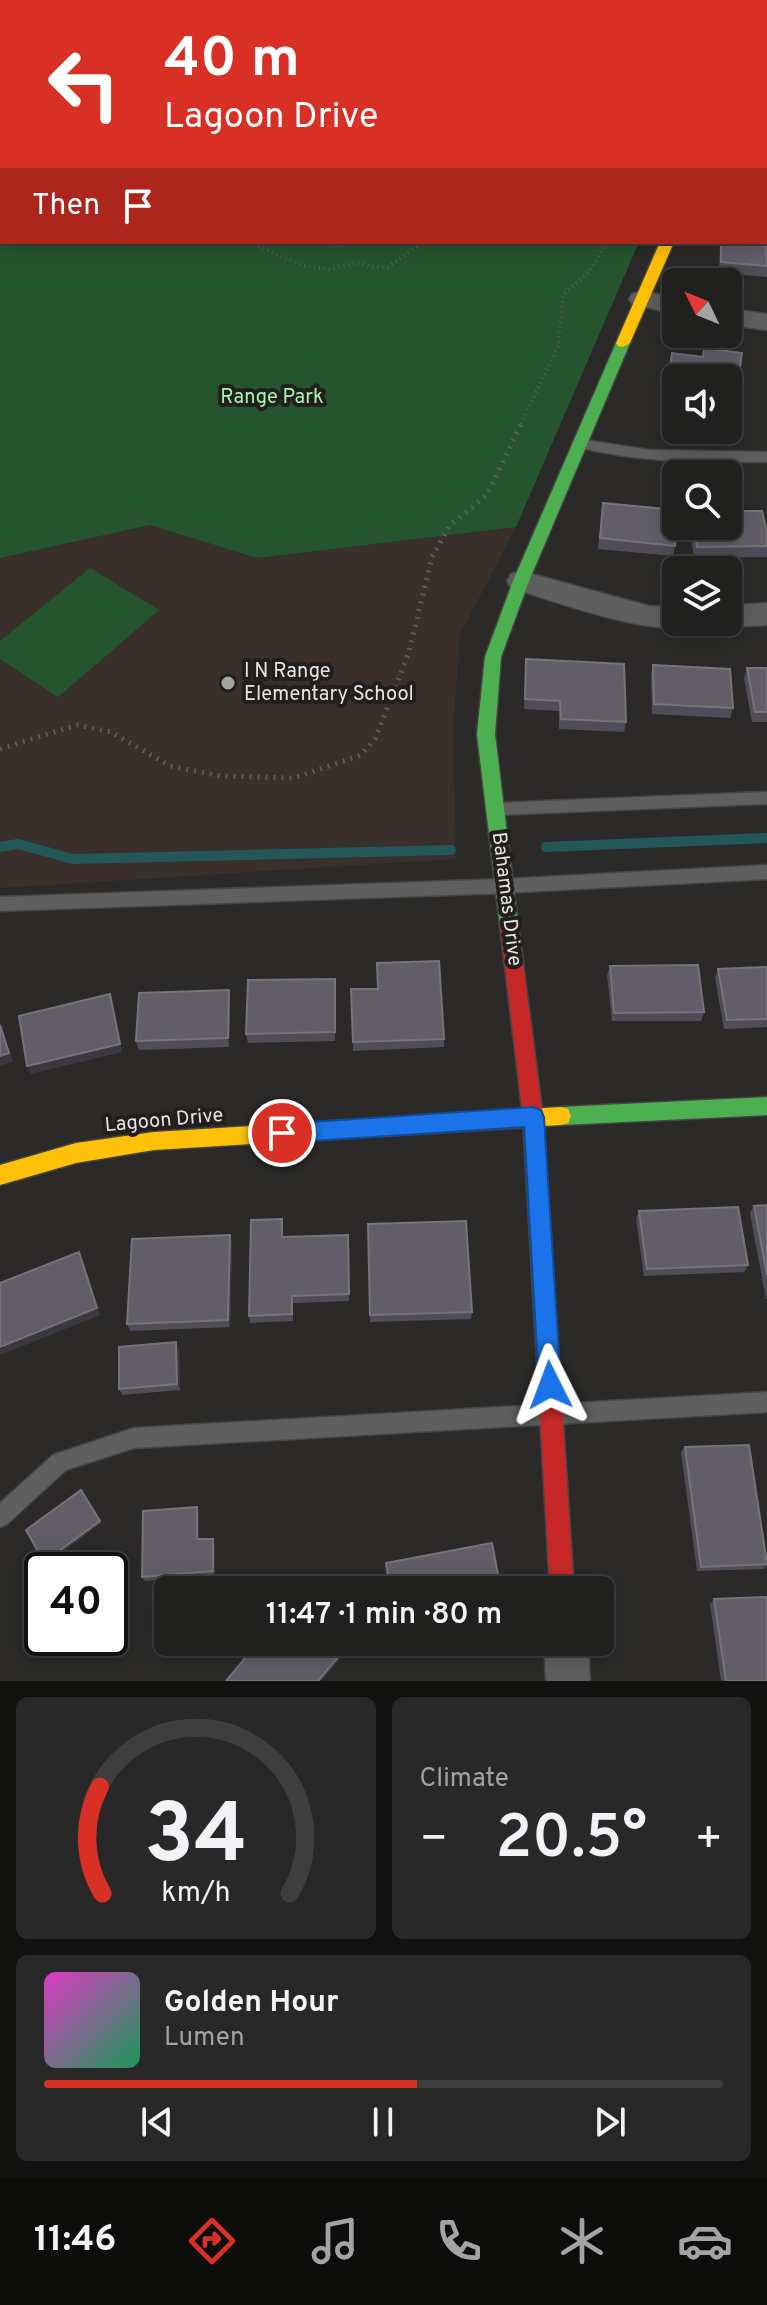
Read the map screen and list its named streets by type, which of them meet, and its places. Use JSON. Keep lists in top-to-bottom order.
{
  "streets": {
    "street": ["Bahamas Drive", "Lagoon Drive"]
  },
  "crossings": [
    ["Bahamas Drive", "Lagoon Drive"]
  ],
  "parks": ["Range Park"],
  "places": ["I N Range Elementary School"],
  "north": "top left",
  "page": {
    "turn": ["40 m", "Lagoon Drive"],
    "then": "Then",
    "limit": "40",
    "trip": "11:47 · 1 min · 80 m",
    "tile": "Climate",
    "heat": ["−", "20.5°", "+"],
    "song": ["Golden Hour", "Lumen"],
    "tabs": "11:46",
    "gauge": ["34", "km/h"]
  }
}
